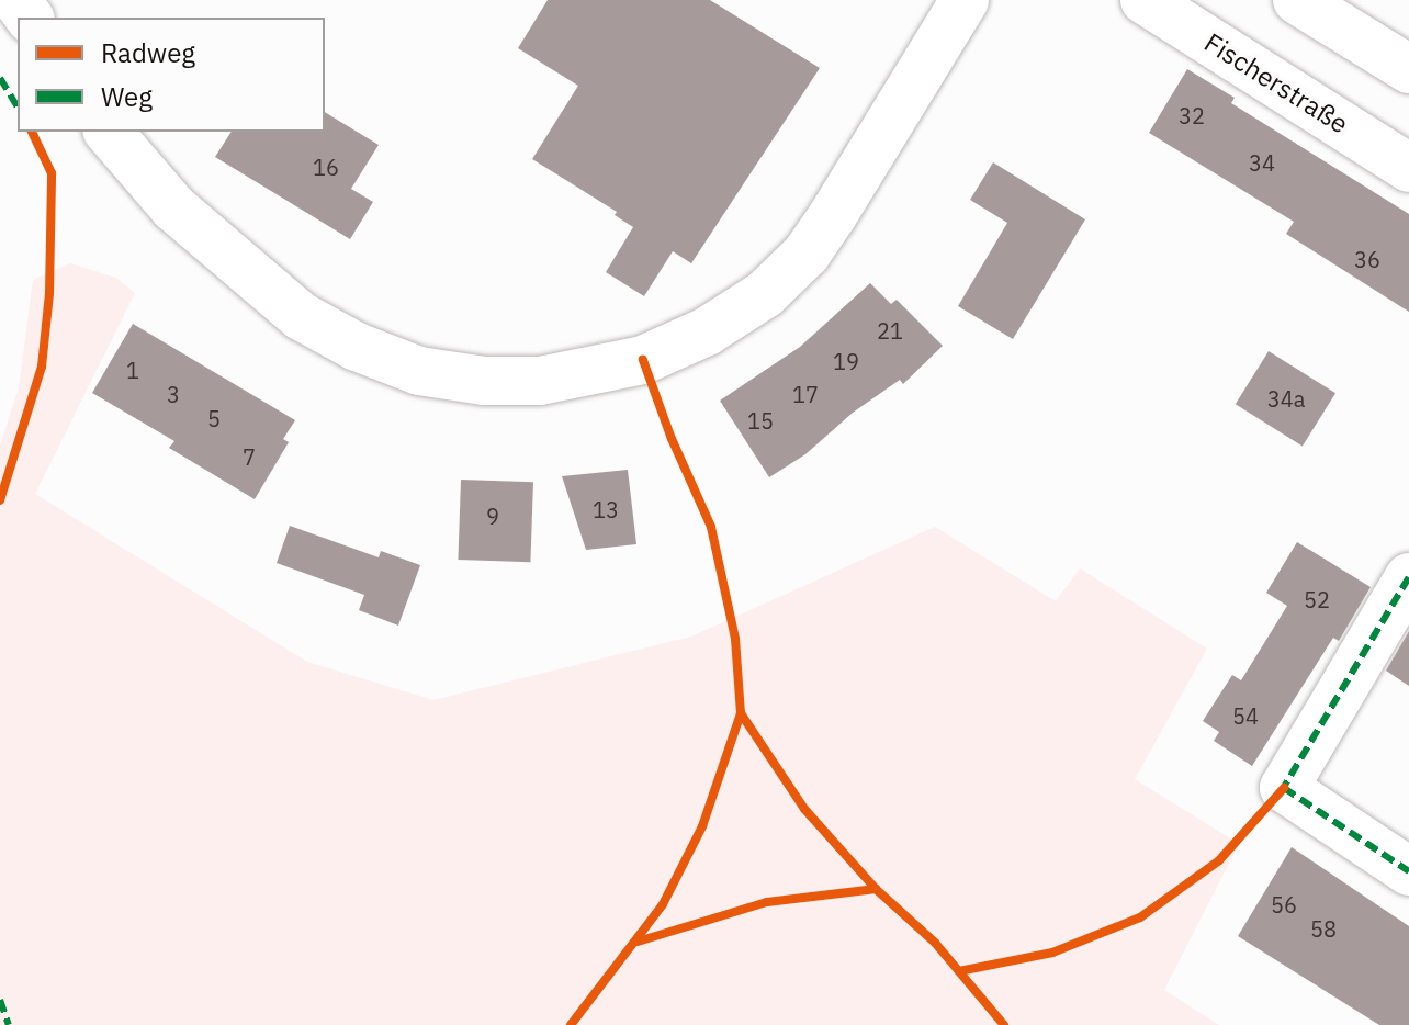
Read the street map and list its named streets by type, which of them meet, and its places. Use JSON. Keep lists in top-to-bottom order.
{
  "streets": {
    "street": ["Fischerstraße"]
  },
  "house_numbers": [
    "32",
    "34",
    "16",
    "36",
    "21",
    "19",
    "1",
    "3",
    "17",
    "34a",
    "5",
    "15",
    "7",
    "13",
    "9",
    "52",
    "54",
    "56",
    "58"
  ],
  "legend": ["Radweg", "Weg"]
}
